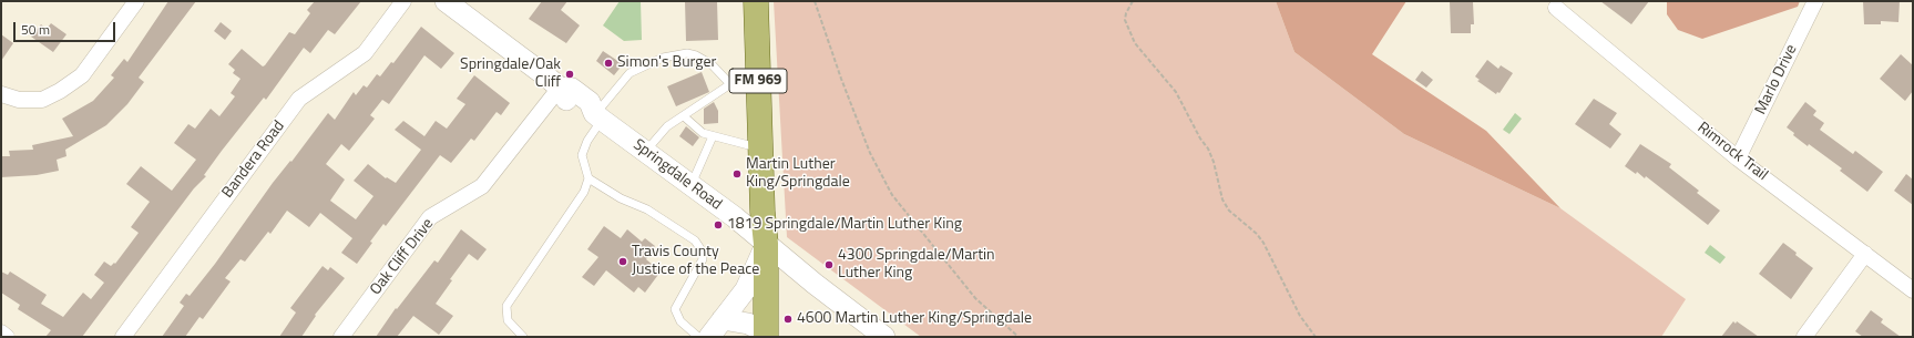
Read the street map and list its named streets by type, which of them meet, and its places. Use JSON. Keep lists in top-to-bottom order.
{
  "streets": {
    "main road": ["FM 969", "Springdale Road"],
    "street": [
      "Marlo Drive",
      "Rimrock Trail",
      "Bandera Road",
      "Oak Cliff Drive"
    ]
  },
  "crossings": [
    ["Marlo Drive", "Rimrock Trail"],
    ["FM 969", "Springdale Road"],
    ["Springdale Road", "Oak Cliff Drive"]
  ],
  "places": [
    "Simon's Burger",
    "Springdale/Oak Cliff",
    "Martin Luther King/Springdale",
    "1819 Springdale/Martin Luther King",
    "Travis County Justice of the Peace",
    "4300 Springdale/Martin Luther King",
    "4600 Martin Luther King/Springdale"
  ],
  "scale_bar": "50 m"
}
